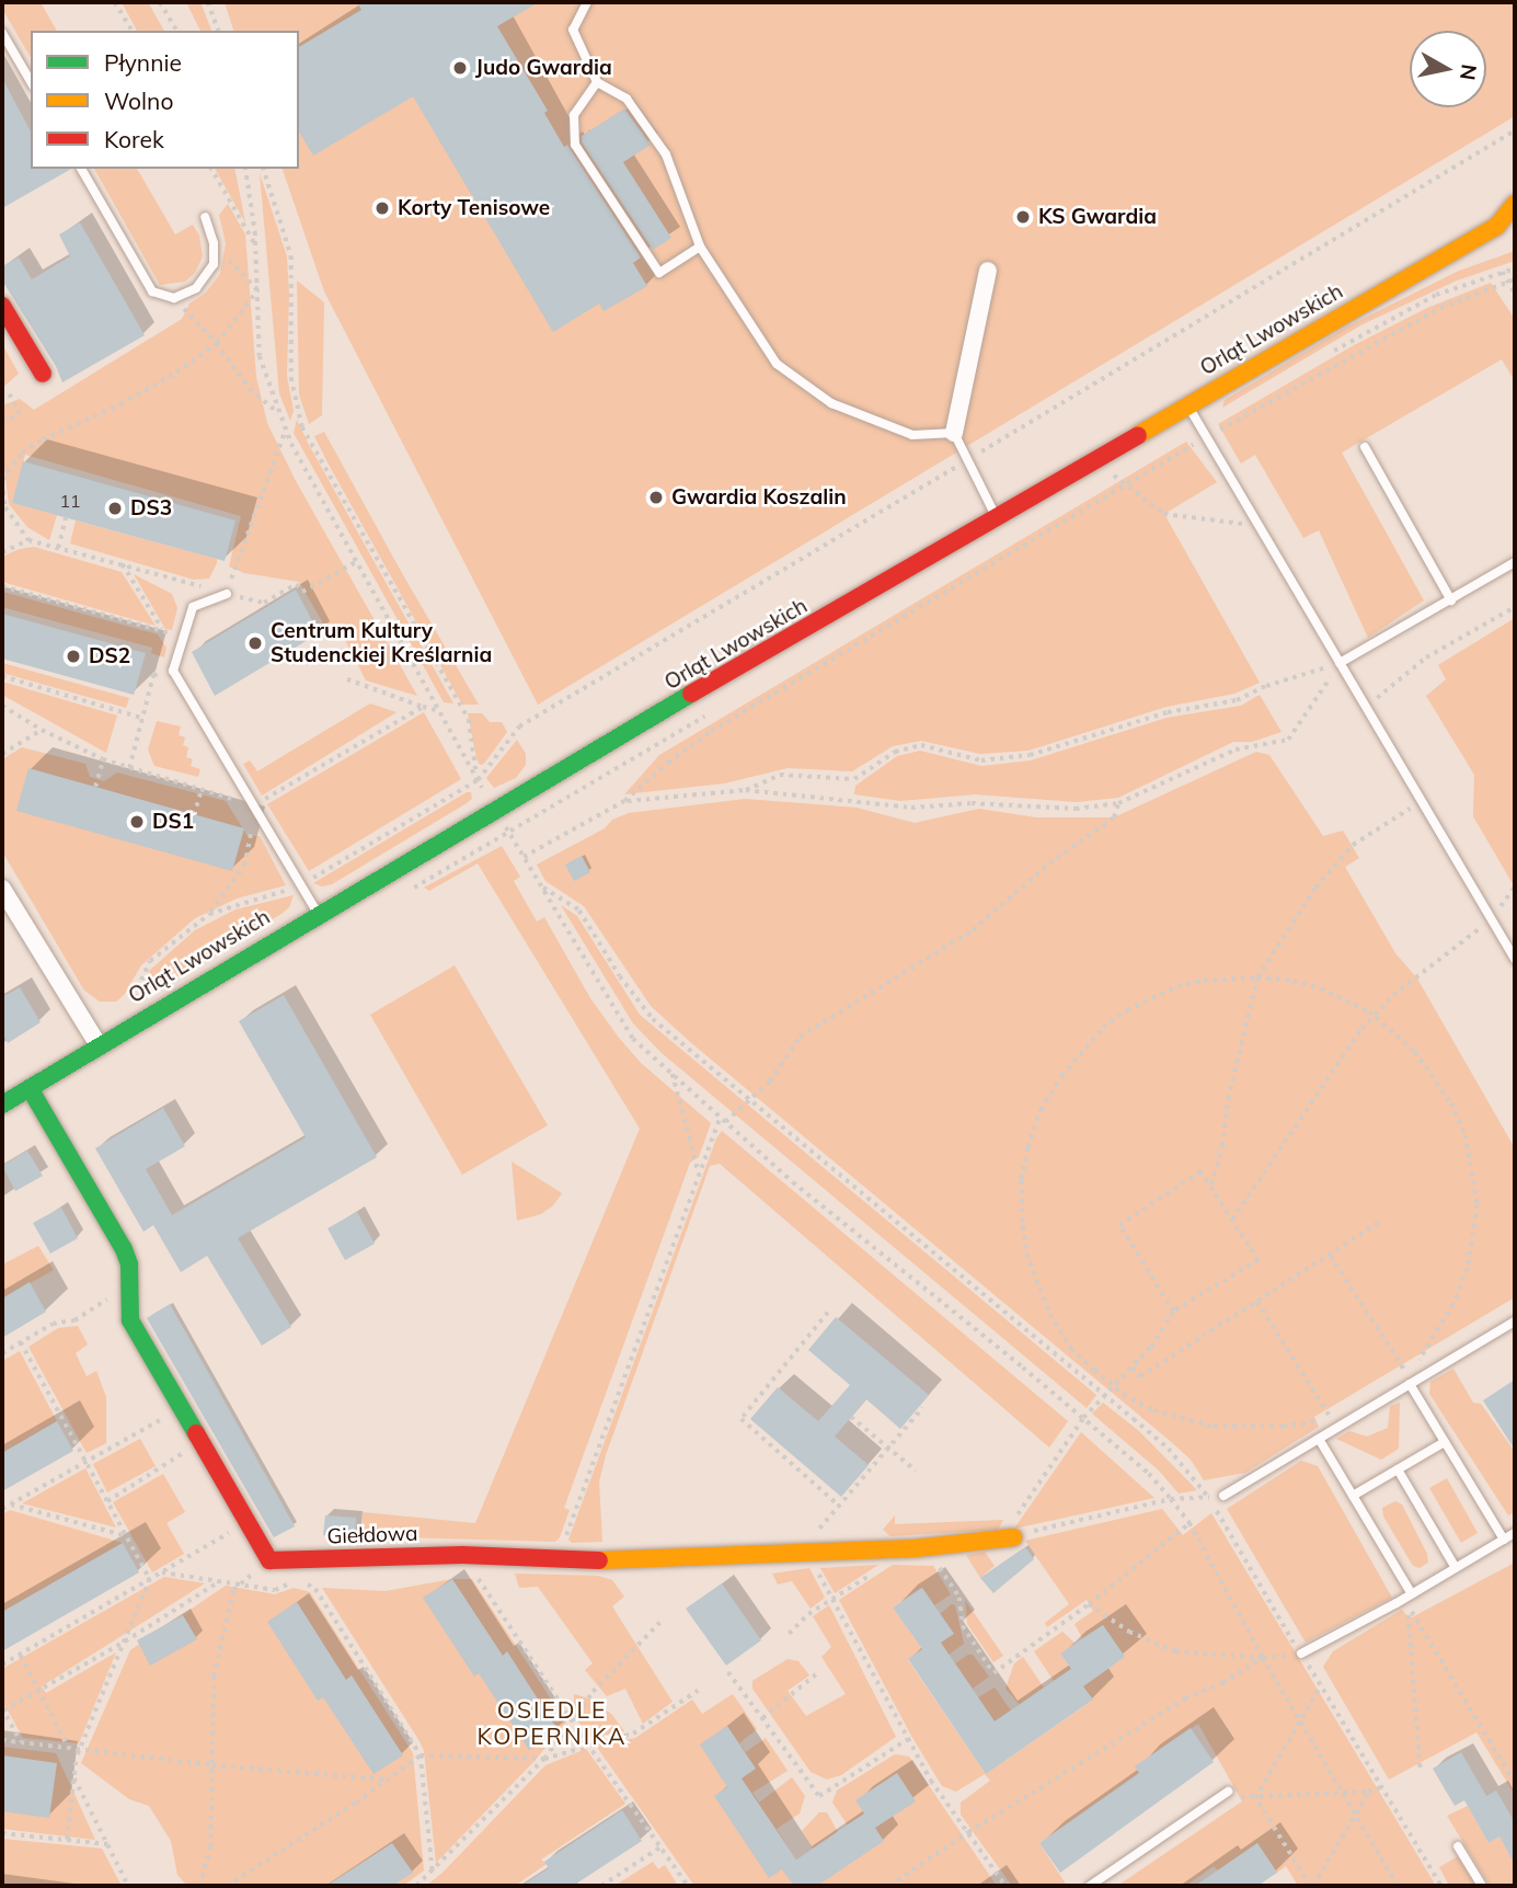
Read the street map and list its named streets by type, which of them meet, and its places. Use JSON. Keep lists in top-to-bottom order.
{
  "streets": {
    "main road": ["Orląt Lwowskich", "Giełdowa"]
  },
  "districts": ["OSIEDLE KOPERNIKA"],
  "places": [
    "Judo Gwardia",
    "Korty Tenisowe",
    "KS Gwardia",
    "Gwardia Koszalin",
    "DS3",
    "Centrum Kultury Studenckiej Kreślarnia",
    "DS2",
    "DS1"
  ],
  "house_numbers": ["11"],
  "legend": ["Płynnie", "Wolno", "Korek"],
  "north": "right"
}
